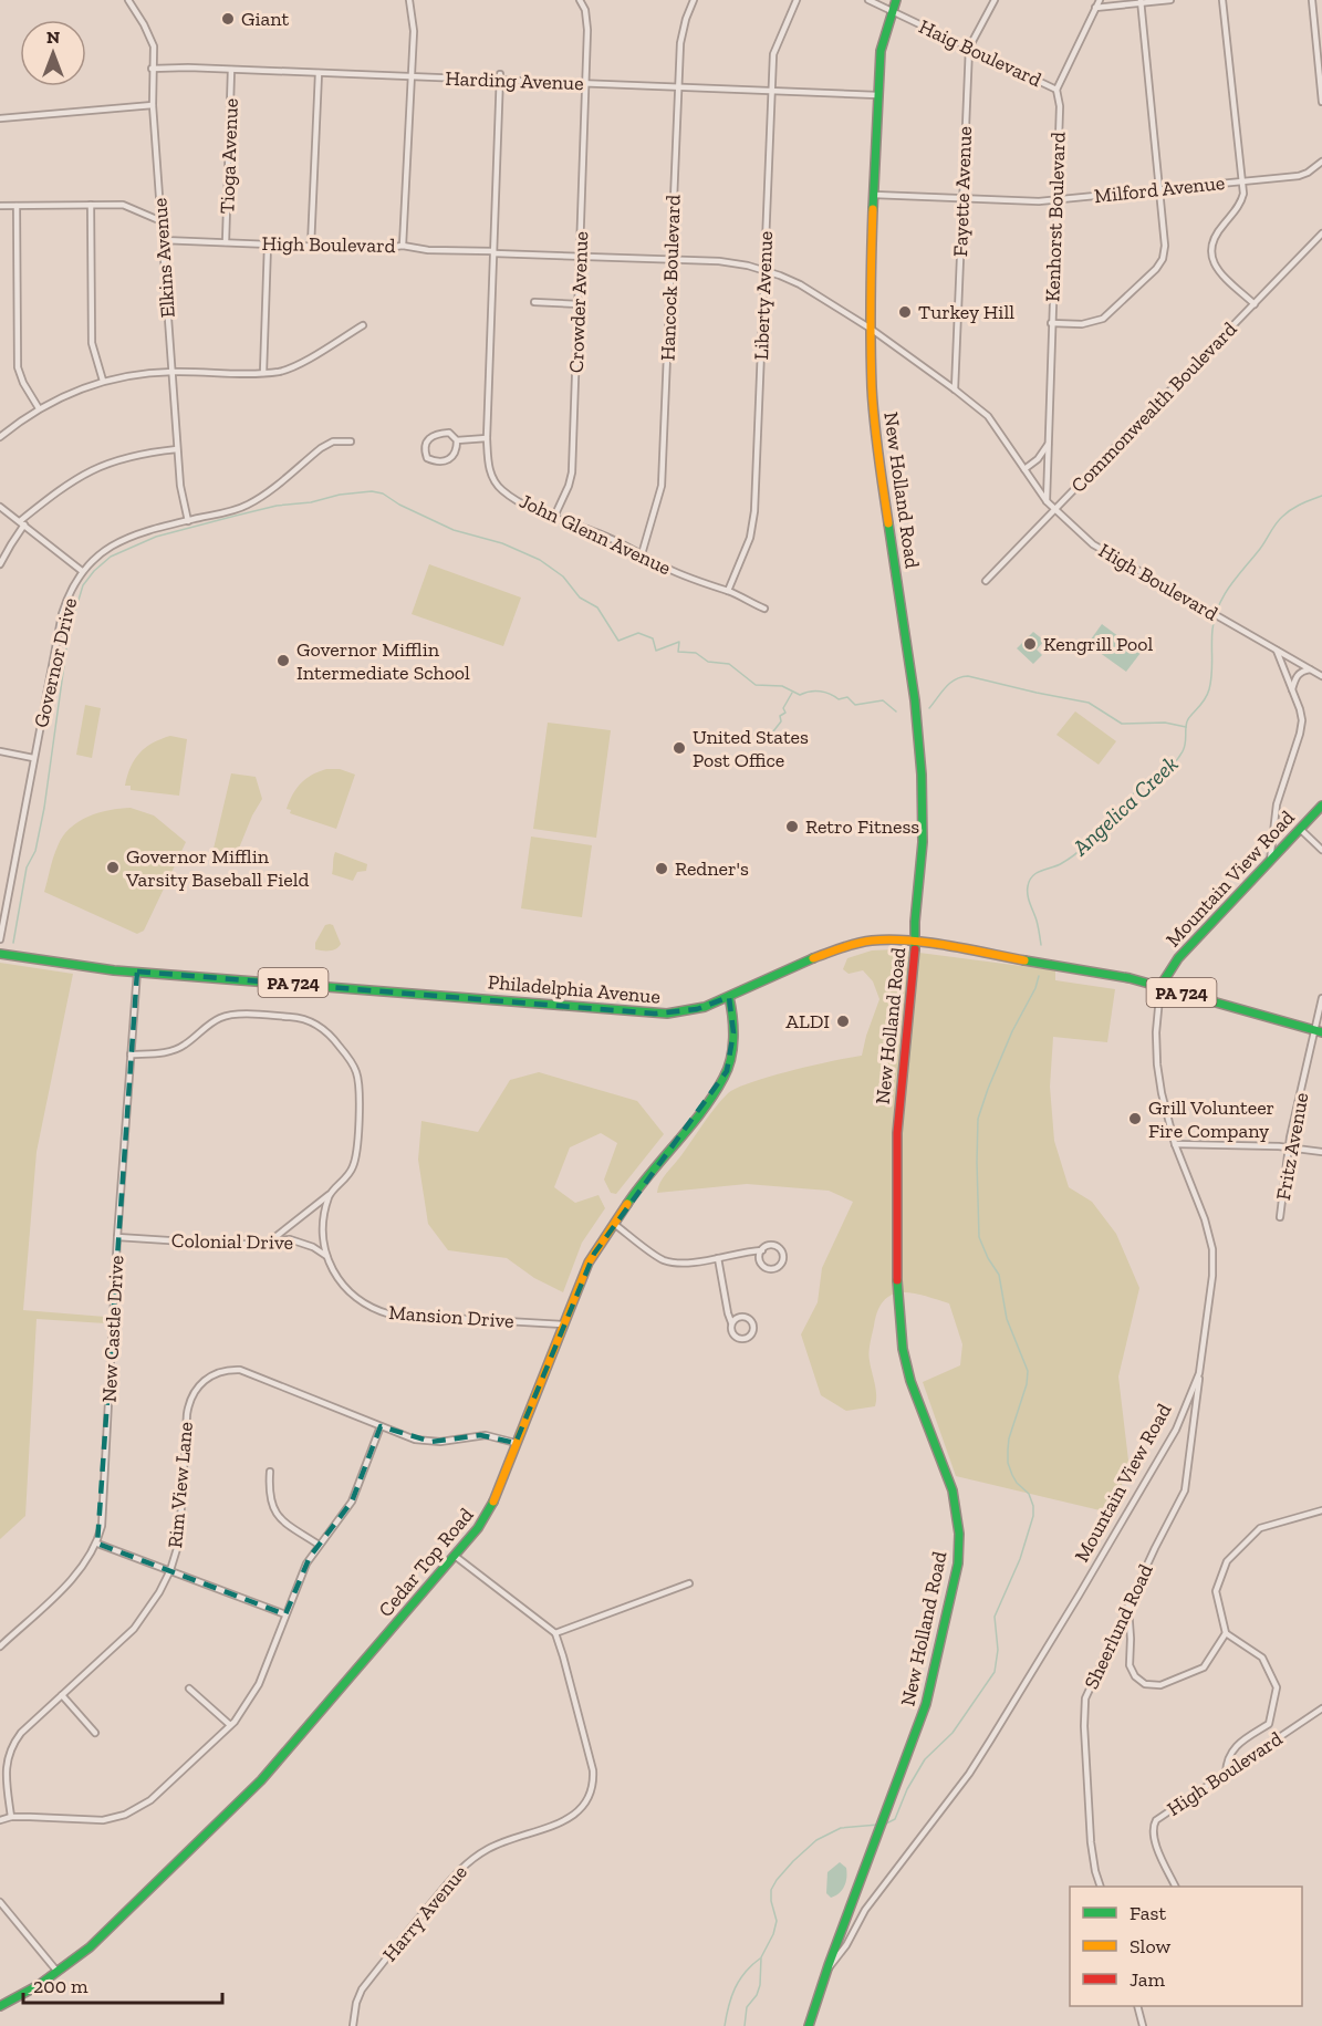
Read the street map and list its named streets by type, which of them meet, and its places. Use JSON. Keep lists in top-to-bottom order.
{
  "streets": {
    "main road": [
      "New Holland Road",
      "Mountain View Road",
      "PA 724",
      "Philadelphia Avenue",
      "Cedar Top Road"
    ],
    "street": [
      "Haig Boulevard",
      "Harding Avenue",
      "Tioga Avenue",
      "Milford Avenue",
      "Fayette Avenue",
      "Kenhorst Boulevard",
      "High Boulevard",
      "Elkins Avenue",
      "Hancock Boulevard",
      "Liberty Avenue",
      "Crowder Avenue",
      "Commonwealth Boulevard",
      "John Glenn Avenue",
      "Governor Drive",
      "Fritz Avenue",
      "Colonial Drive",
      "Mansion Drive",
      "New Castle Drive",
      "Rim View Lane",
      "Sheerlund Road",
      "Harry Avenue"
    ]
  },
  "crossings": [
    ["Haig Boulevard", "Fayette Avenue"],
    ["Haig Boulevard", "Kenhorst Boulevard"],
    ["Haig Boulevard", "New Holland Road"],
    ["Harding Avenue", "Tioga Avenue"],
    ["Harding Avenue", "Elkins Avenue"],
    ["Harding Avenue", "Hancock Boulevard"],
    ["Harding Avenue", "Liberty Avenue"],
    ["Harding Avenue", "Crowder Avenue"],
    ["Harding Avenue", "New Holland Road"],
    ["Harding Avenue", "John Glenn Avenue"],
    ["Tioga Avenue", "High Boulevard"],
    ["Milford Avenue", "Fayette Avenue"],
    ["Milford Avenue", "Kenhorst Boulevard"],
    ["Milford Avenue", "New Holland Road"],
    ["Fayette Avenue", "High Boulevard"],
    ["Kenhorst Boulevard", "High Boulevard"],
    ["High Boulevard", "Elkins Avenue"],
    ["High Boulevard", "Hancock Boulevard"],
    ["High Boulevard", "Liberty Avenue"],
    ["High Boulevard", "Crowder Avenue"],
    ["High Boulevard", "Commonwealth Boulevard"],
    ["High Boulevard", "New Holland Road"],
    ["High Boulevard", "John Glenn Avenue"],
    ["Elkins Avenue", "Governor Drive"],
    ["Hancock Boulevard", "John Glenn Avenue"],
    ["Liberty Avenue", "John Glenn Avenue"],
    ["Crowder Avenue", "John Glenn Avenue"],
    ["New Holland Road", "Mountain View Road"],
    ["New Holland Road", "Philadelphia Avenue"],
    ["Mountain View Road", "Philadelphia Avenue"],
    ["Mountain View Road", "Sheerlund Road"],
    ["Philadelphia Avenue", "Fritz Avenue"],
    ["Philadelphia Avenue", "New Castle Drive"],
    ["Philadelphia Avenue", "Cedar Top Road"],
    ["Colonial Drive", "Mansion Drive"],
    ["Colonial Drive", "New Castle Drive"],
    ["Mansion Drive", "Cedar Top Road"],
    ["Rim View Lane", "Cedar Top Road"]
  ],
  "water": ["Angelica Creek"],
  "places": [
    "Giant",
    "Turkey Hill",
    "Kengrill Pool",
    "Governor Mifflin Intermediate School",
    "United States Post Office",
    "Retro Fitness",
    "Governor Mifflin Varsity Baseball Field",
    "Redner's",
    "ALDI",
    "Grill Volunteer Fire Company"
  ],
  "legend": ["Fast", "Slow", "Jam"],
  "scale_bar": "200 m",
  "north": "top"
}
